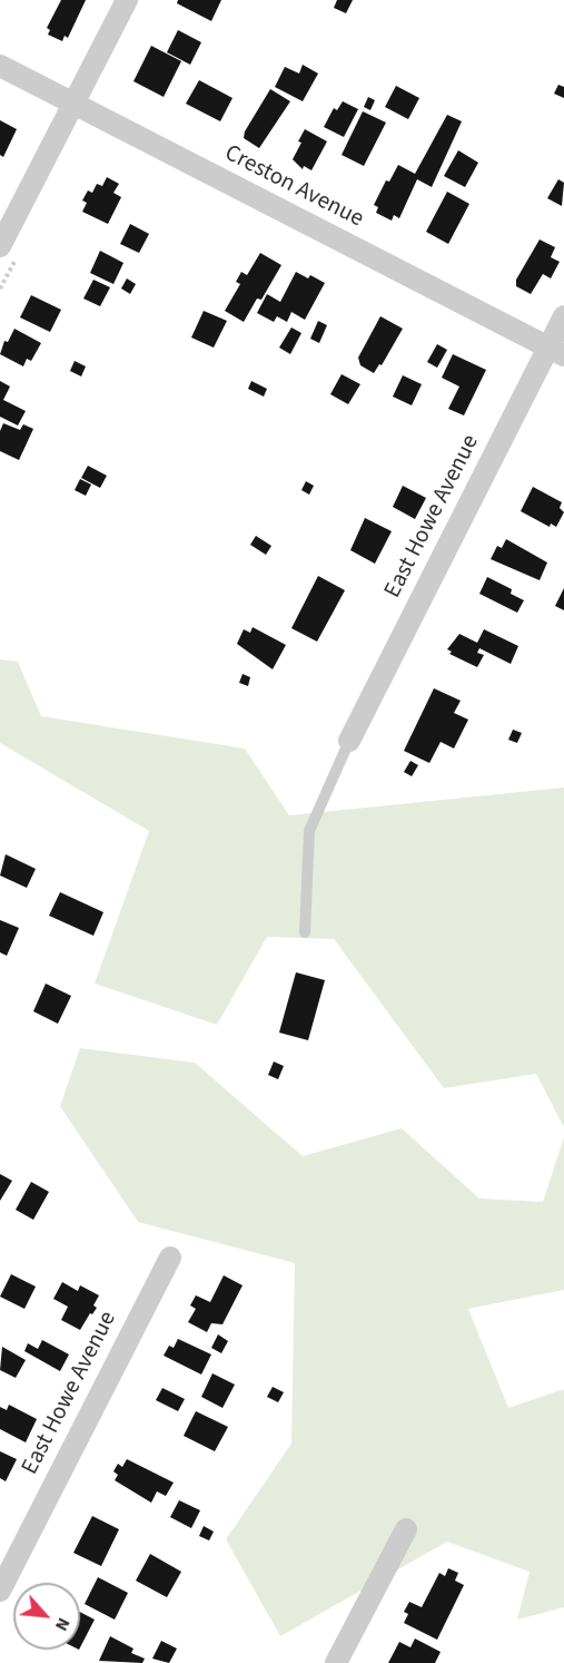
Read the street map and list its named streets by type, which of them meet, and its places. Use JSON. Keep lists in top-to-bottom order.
{
  "streets": {
    "street": ["Creston Avenue", "East Howe Avenue"]
  },
  "crossings": [
    ["Creston Avenue", "East Howe Avenue"]
  ],
  "north": "bottom right"
}
